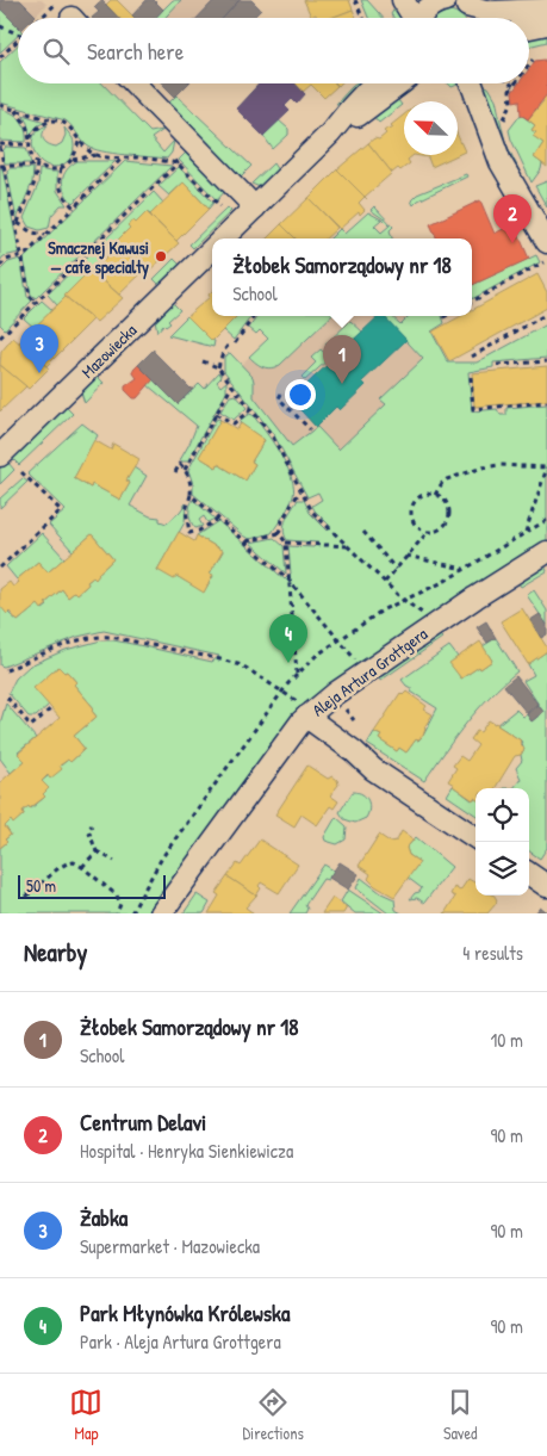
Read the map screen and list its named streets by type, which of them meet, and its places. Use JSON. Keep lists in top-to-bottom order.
{
  "streets": {
    "street": ["Mazowiecka", "Aleja Artura Grottgera"]
  },
  "places": ["Smacznej Kawusi — cafe specialty"],
  "scale_bar": "50 m",
  "north": "top left",
  "page": {
    "search": "Search here",
    "pins": [
      "2",
      "3",
      "1",
      "4"
    ],
    "popup": ["Żłobek Samorządowy nr 18", "School"],
    "scale": "50 m",
    "heading": ["Nearby", "4 results"],
    "list": [
      {
        "mark": "1",
        "name": "Żłobek Samorządowy nr 18",
        "note": "School",
        "value": "10 m"
      },
      {
        "mark": "2",
        "name": "Centrum Delavi",
        "note": "Hospital · Henryka Sienkiewicza",
        "value": "90 m"
      },
      {
        "mark": "3",
        "name": "Żabka",
        "note": "Supermarket · Mazowiecka",
        "value": "90 m"
      },
      {
        "mark": "4",
        "name": "Park Młynówka Królewska",
        "note": "Park · Aleja Artura Grottgera",
        "value": "90 m"
      }
    ],
    "nav": ["Map", "Directions", "Saved"]
  }
}
